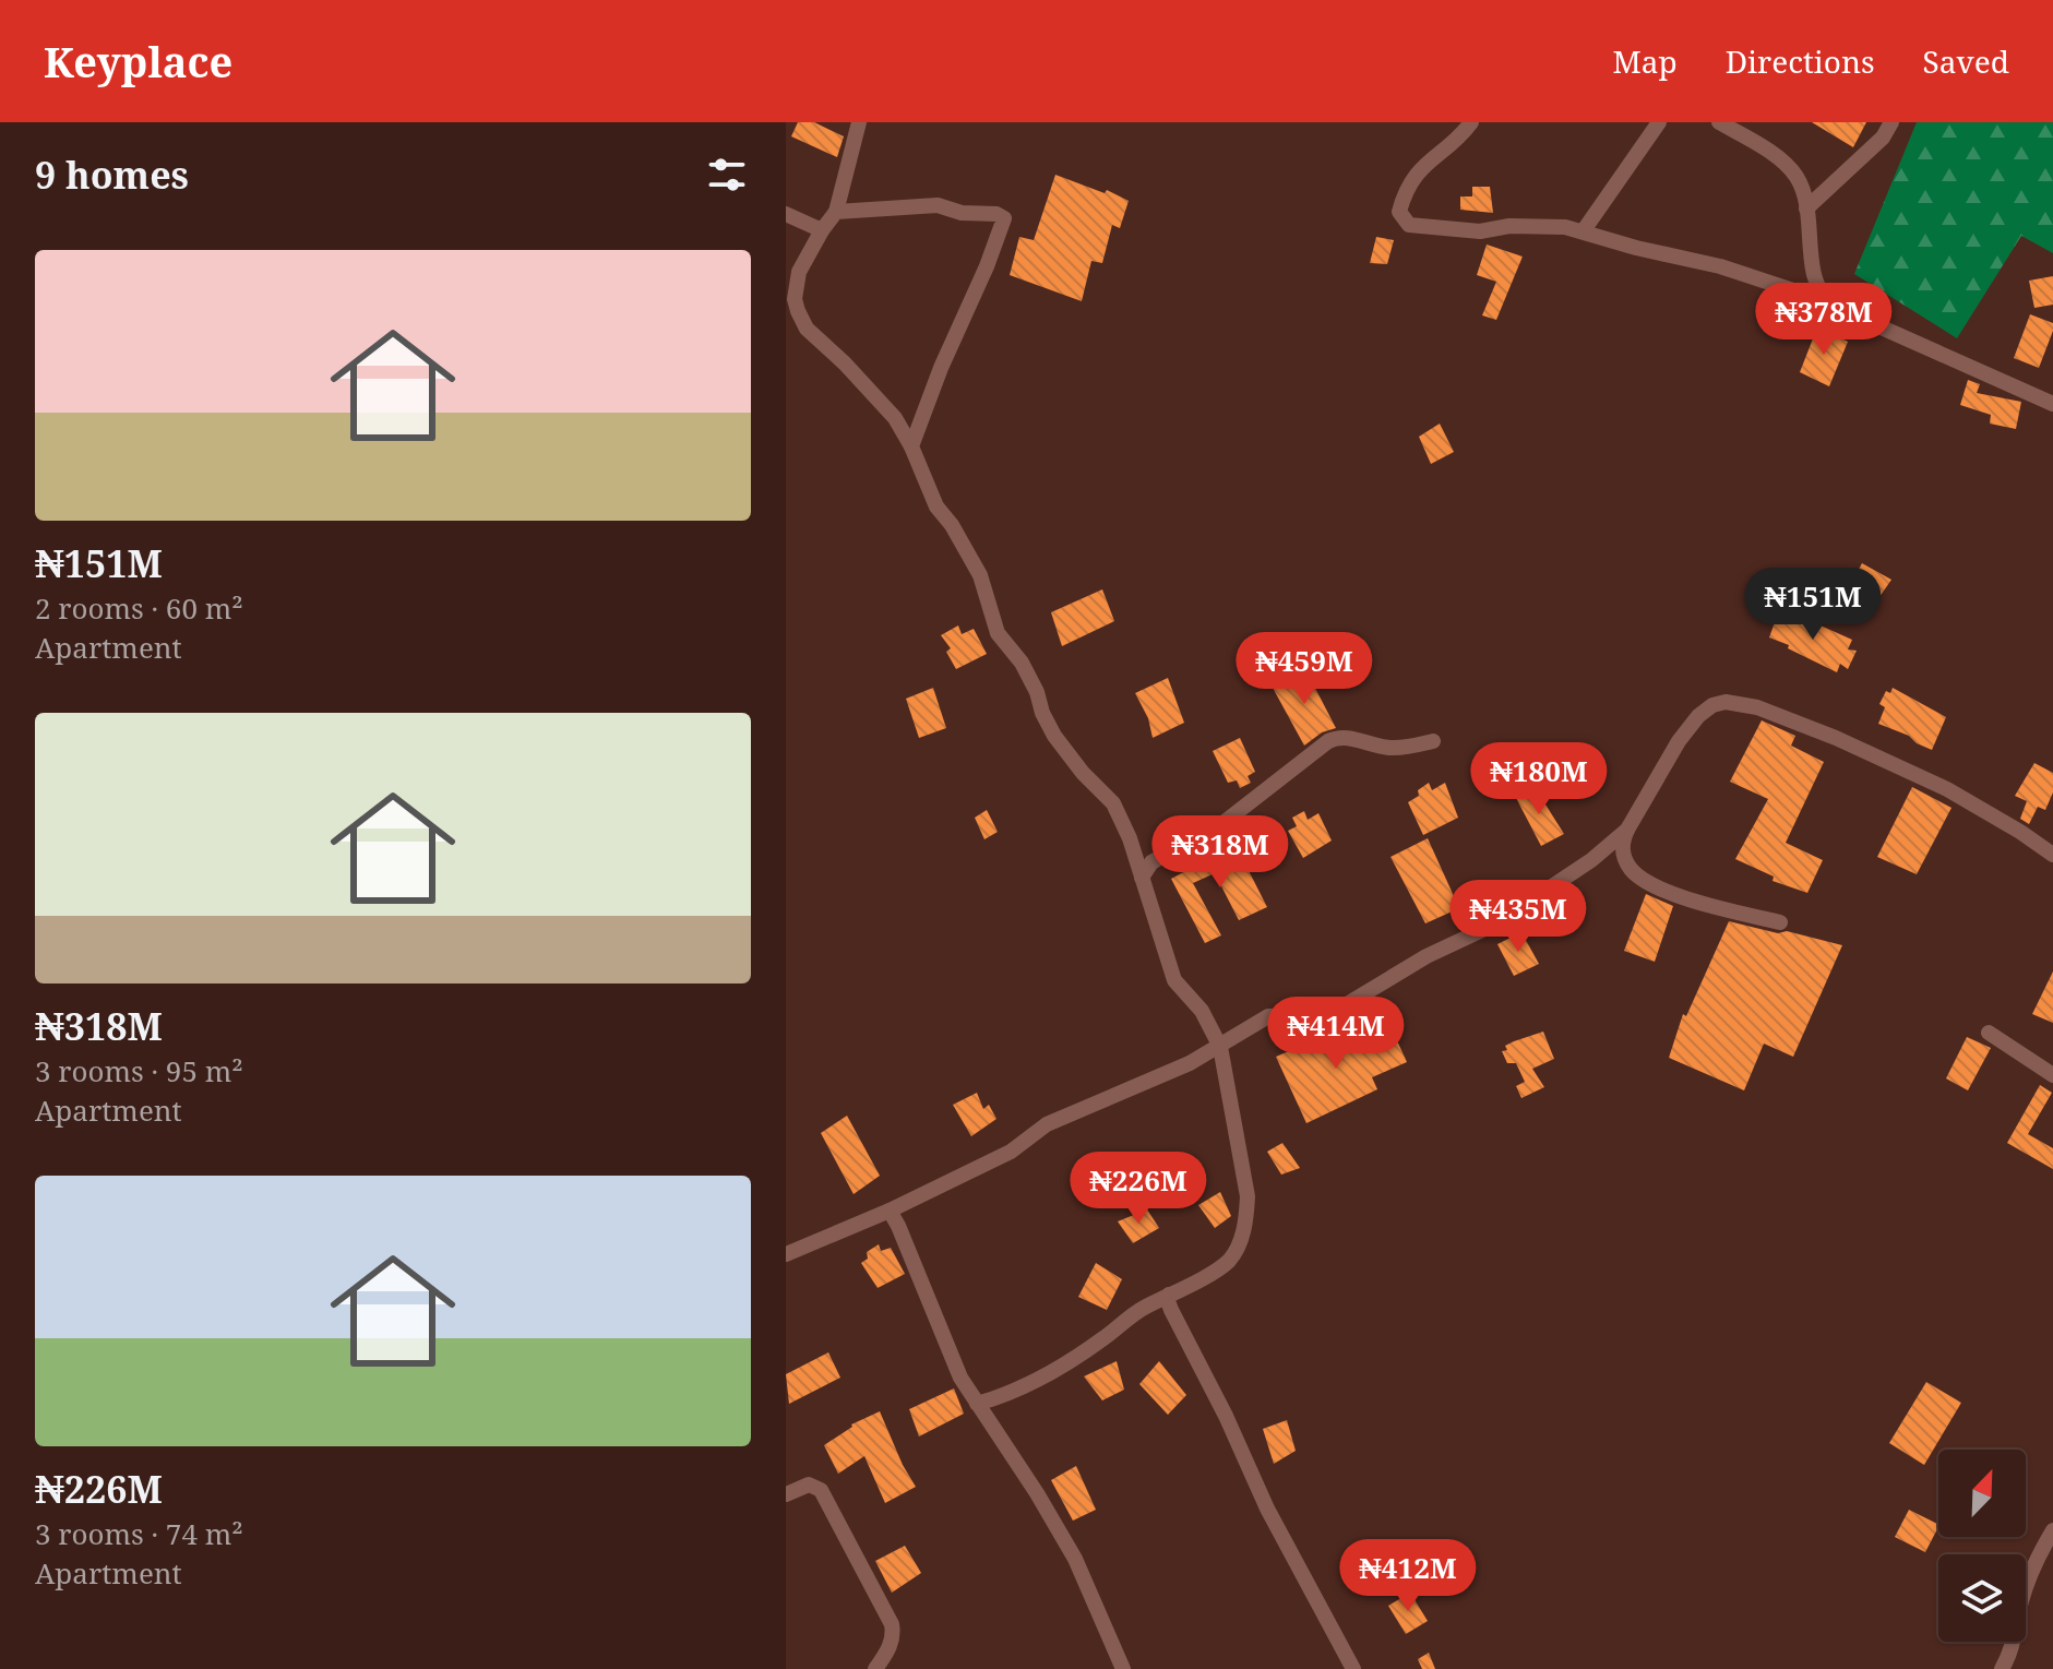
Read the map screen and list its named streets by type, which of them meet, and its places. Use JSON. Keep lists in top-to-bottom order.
{
  "north": "top right",
  "page": {
    "header": "Keyplace",
    "nav": ["Map", "Directions", "Saved"],
    "heading": "9 homes",
    "list": [
      {
        "name": "₦151M",
        "note": "2 rooms · 60 m² · Apartment"
      },
      {
        "name": "₦318M",
        "note": "3 rooms · 95 m² · Apartment"
      },
      {
        "name": "₦226M",
        "note": "3 rooms · 74 m² · Apartment"
      }
    ],
    "price": [
      "₦378M",
      "₦151M",
      "₦459M",
      "₦180M",
      "₦318M",
      "₦435M",
      "₦414M",
      "₦226M",
      "₦412M"
    ]
  }
}
